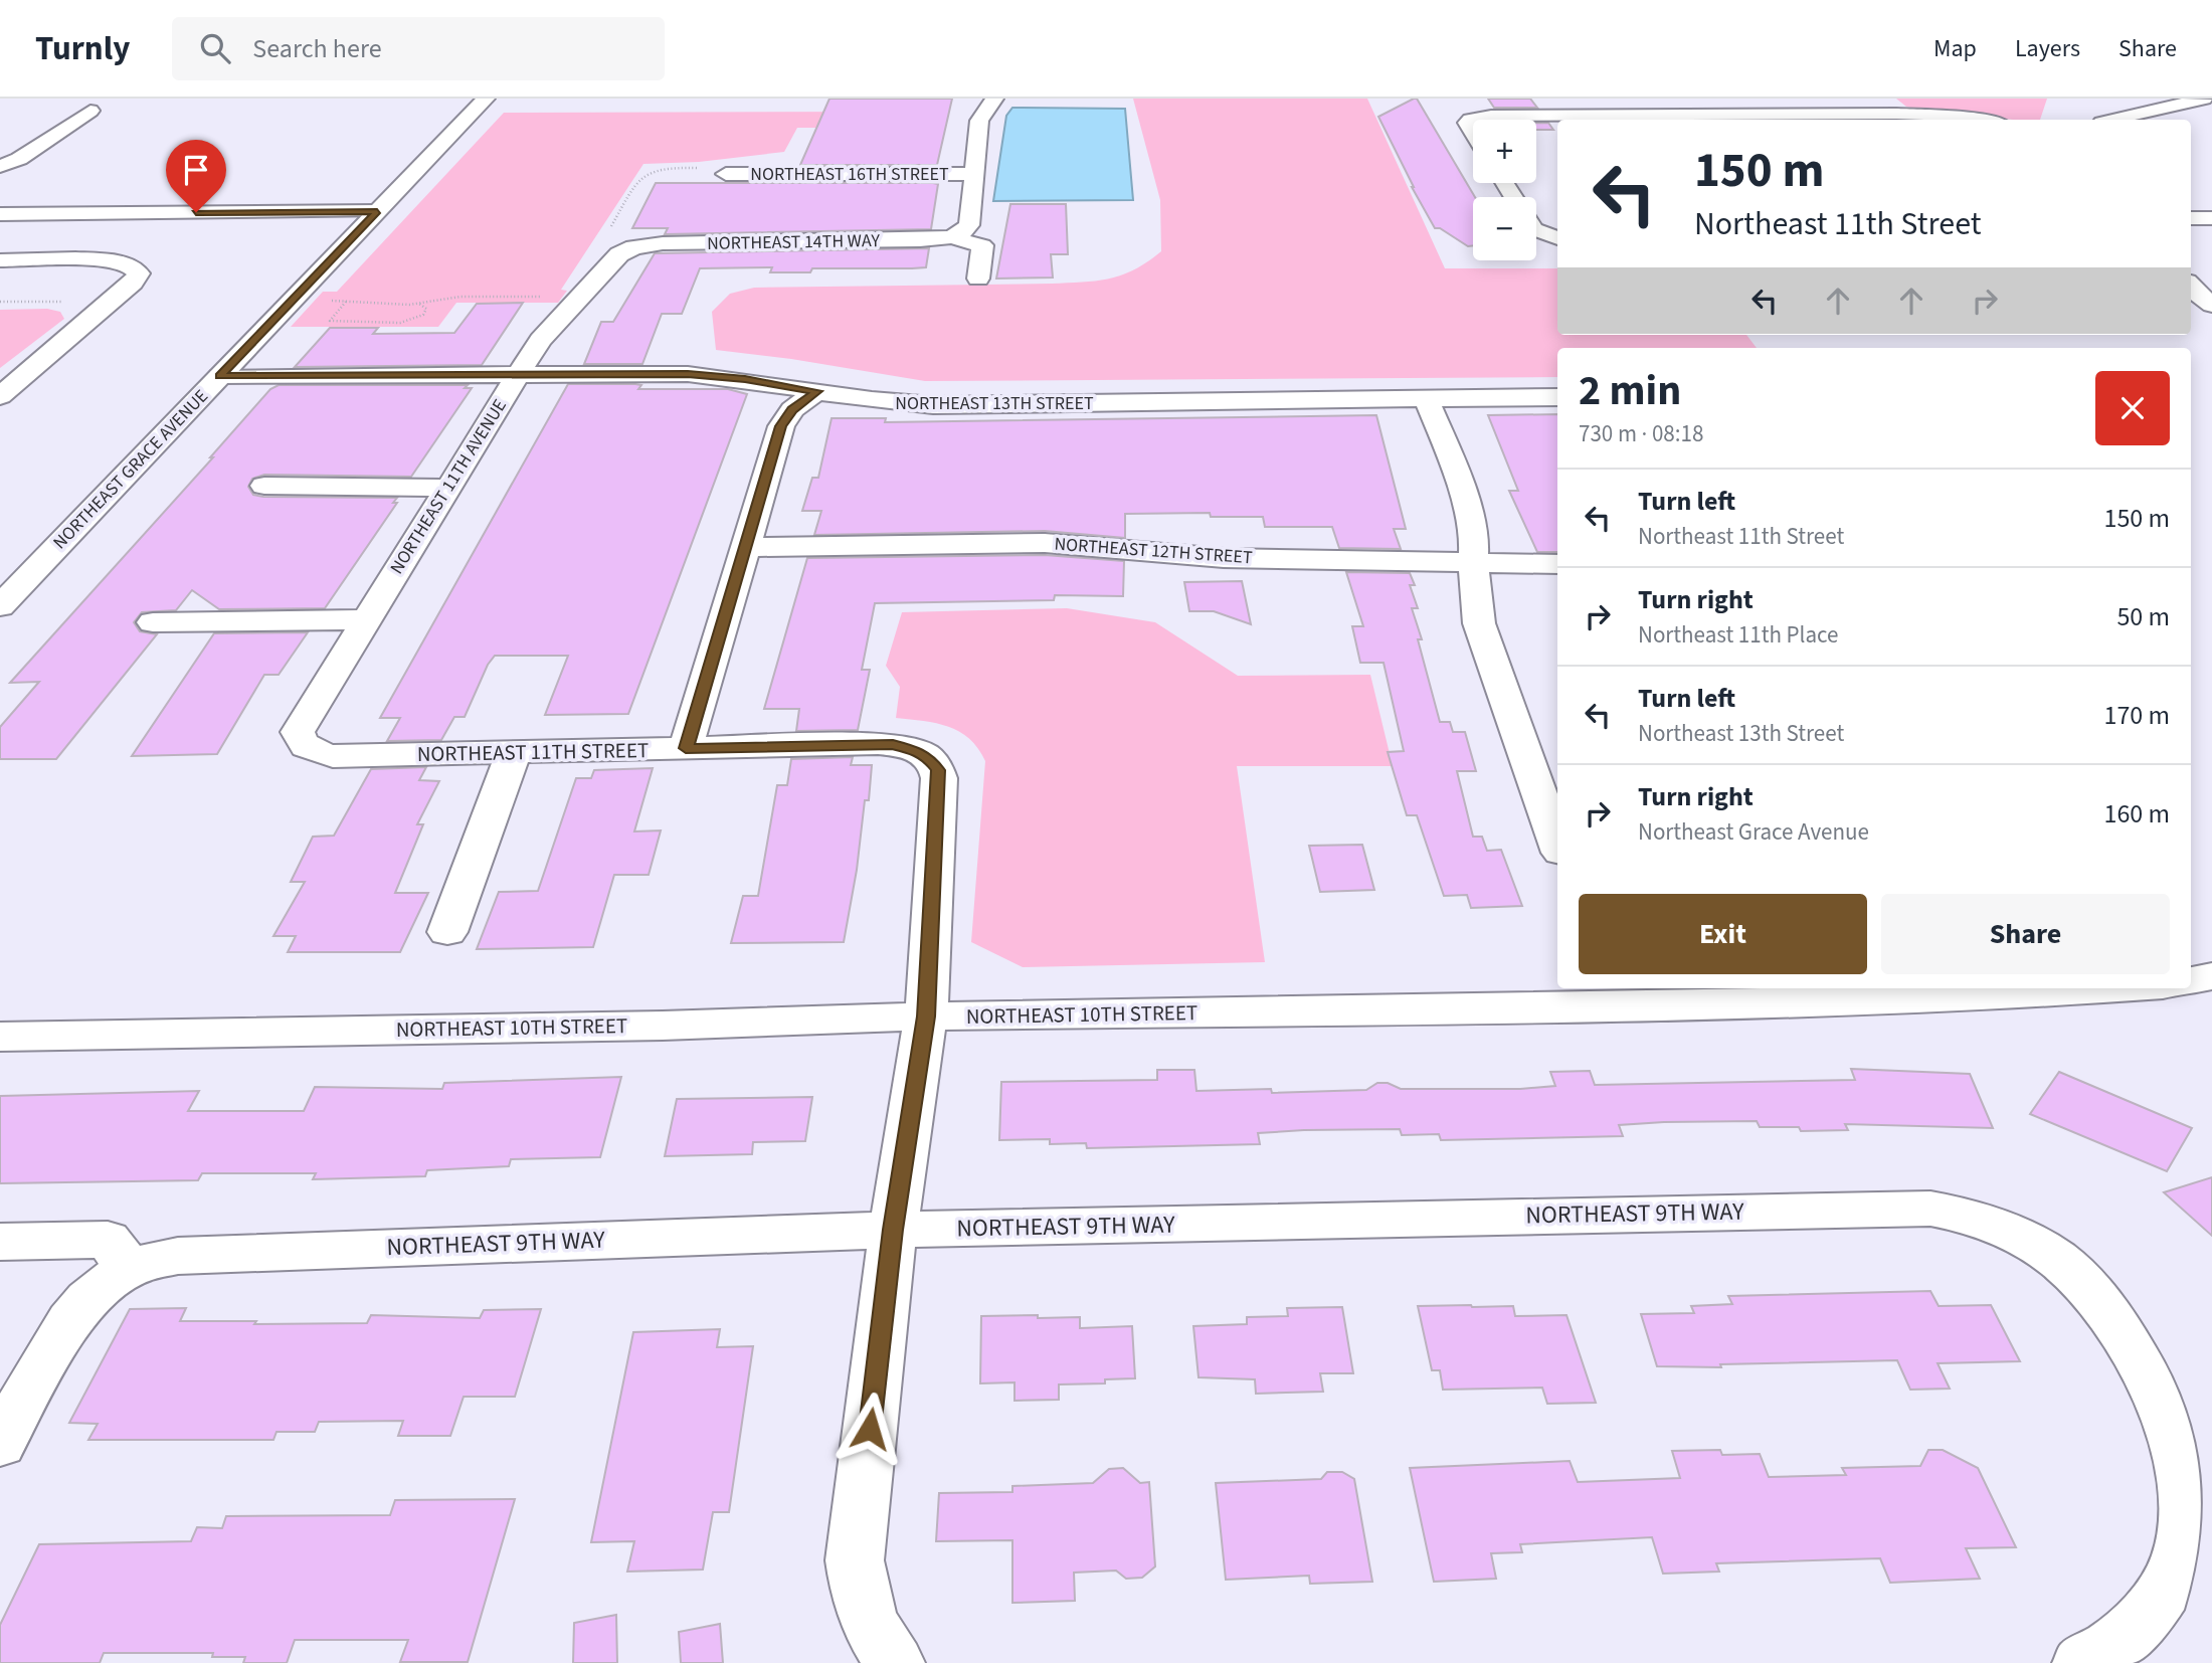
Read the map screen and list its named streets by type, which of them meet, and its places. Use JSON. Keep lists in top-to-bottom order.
{
  "streets": {
    "street": [
      "NORTHEAST 16TH STREET",
      "NORTHEAST 14TH WAY",
      "NORTHEAST 13TH STREET",
      "NORTHEAST GRACE AVENUE",
      "NORTHEAST 11TH AVENUE",
      "NORTHEAST 12TH STREET",
      "NORTHEAST 11TH STREET",
      "NORTHEAST 10TH STREET",
      "NORTHEAST 9TH WAY"
    ]
  },
  "crossings": [
    ["NORTHEAST 14TH WAY", "NORTHEAST 11TH AVENUE"],
    ["NORTHEAST 13TH STREET", "NORTHEAST GRACE AVENUE"],
    ["NORTHEAST 13TH STREET", "NORTHEAST 11TH AVENUE"],
    ["NORTHEAST 11TH AVENUE", "NORTHEAST 11TH STREET"],
    ["NORTHEAST 11TH STREET", "NORTHEAST 10TH STREET"]
  ],
  "page": {
    "header": "Turnly",
    "search": "Search here",
    "nav": ["Map", "Layers", "Share"],
    "map_buttons": ["+", "−"],
    "turn": ["150 m", "Northeast 11th Street"],
    "heading": ["2 min", "730 m · 08:18"],
    "list": [
      {
        "name": "Turn left",
        "note": "Northeast 11th Street",
        "value": "150 m"
      },
      {
        "name": "Turn right",
        "note": "Northeast 11th Place",
        "value": "50 m"
      },
      {
        "name": "Turn left",
        "note": "Northeast 13th Street",
        "value": "170 m"
      },
      {
        "name": "Turn right",
        "note": "Northeast Grace Avenue",
        "value": "160 m"
      }
    ],
    "buttons": ["Exit", "Share"]
  }
}
